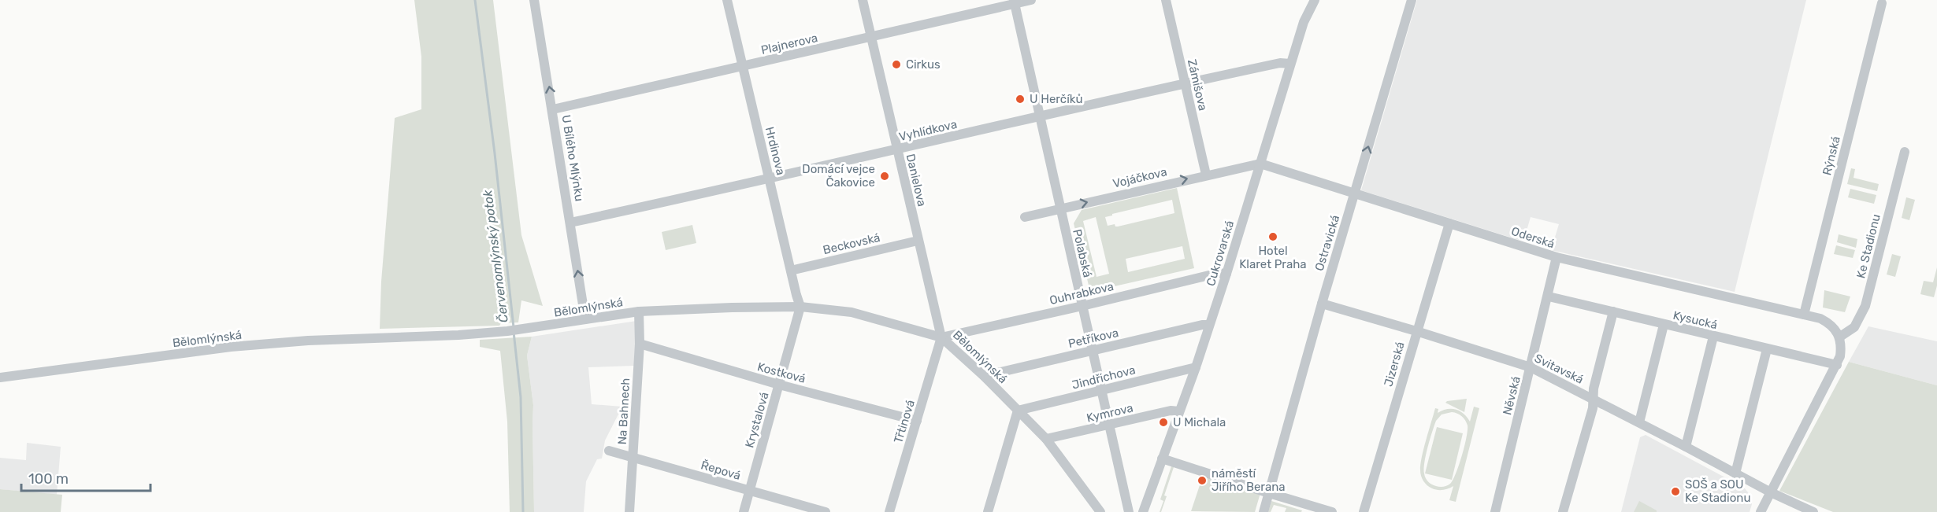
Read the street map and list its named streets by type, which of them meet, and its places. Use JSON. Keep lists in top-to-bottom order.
{
  "streets": {
    "street": [
      "Plajnerova",
      "Zámišova",
      "Vyhlídkova",
      "Hrdinova",
      "Rýnská",
      "U Bílého Mlýnku",
      "Vojáčkova",
      "Danielova",
      "Oderská",
      "Ostravická",
      "Beckovská",
      "Ke Stadionu",
      "Polabská",
      "Cukrovarská",
      "Ouhrabkova",
      "Bělomlýnská",
      "Kysucká",
      "Petříkova",
      "Jizerská",
      "Svitavská",
      "Kostková",
      "Jindřichova",
      "Něvská",
      "Na Bahnech",
      "Kymrova",
      "Krystalová",
      "Třtinová",
      "Řepová"
    ]
  },
  "crossings": [
    ["Plajnerova", "Hrdinova"],
    ["Plajnerova", "U Bílého Mlýnku"],
    ["Plajnerova", "Danielova"],
    ["Plajnerova", "Polabská"],
    ["Zámišova", "Vyhlídkova"],
    ["Zámišova", "Vojáčkova"],
    ["Vyhlídkova", "Hrdinova"],
    ["Vyhlídkova", "U Bílého Mlýnku"],
    ["Vyhlídkova", "Danielova"],
    ["Vyhlídkova", "Polabská"],
    ["Vyhlídkova", "Cukrovarská"],
    ["Hrdinova", "Beckovská"],
    ["Hrdinova", "Bělomlýnská"],
    ["Hrdinova", "Krystalová"],
    ["Rýnská", "Oderská"],
    ["U Bílého Mlýnku", "Bělomlýnská"],
    ["Vojáčkova", "Oderská"],
    ["Vojáčkova", "Polabská"],
    ["Vojáčkova", "Cukrovarská"],
    ["Danielova", "Beckovská"],
    ["Danielova", "Ouhrabkova"],
    ["Danielova", "Bělomlýnská"],
    ["Danielova", "Třtinová"],
    ["Oderská", "Ostravická"],
    ["Oderská", "Cukrovarská"],
    ["Oderská", "Jizerská"],
    ["Oderská", "Něvská"],
    ["Ostravická", "Svitavská"],
    ["Polabská", "Ouhrabkova"],
    ["Polabská", "Petříkova"],
    ["Polabská", "Jindřichova"],
    ["Polabská", "Kymrova"],
    ["Cukrovarská", "Ouhrabkova"],
    ["Cukrovarská", "Petříkova"],
    ["Cukrovarská", "Jindřichova"],
    ["Cukrovarská", "Kymrova"],
    ["Ouhrabkova", "Bělomlýnská"],
    ["Ouhrabkova", "Třtinová"],
    ["Bělomlýnská", "Petříkova"],
    ["Bělomlýnská", "Jindřichova"],
    ["Bělomlýnská", "Na Bahnech"],
    ["Bělomlýnská", "Kymrova"],
    ["Bělomlýnská", "Krystalová"],
    ["Bělomlýnská", "Třtinová"],
    ["Kysucká", "Něvská"],
    ["Jizerská", "Svitavská"],
    ["Svitavská", "Něvská"],
    ["Kostková", "Na Bahnech"],
    ["Kostková", "Krystalová"],
    ["Kostková", "Třtinová"],
    ["Na Bahnech", "Řepová"],
    ["Krystalová", "Řepová"]
  ],
  "one_way": ["U Bílého Mlýnku", "Vojáčkova", "Ostravická"],
  "water": ["Červenomlýnský potok"],
  "places": [
    "Cirkus",
    "U Herčíků",
    "Domácí vejce Čakovice",
    "Hotel Klaret Praha",
    "U Michala",
    "náměstí Jiřího Berana",
    "SOŠ a SOU Ke Stadionu"
  ],
  "scale_bar": "100 m"
}
